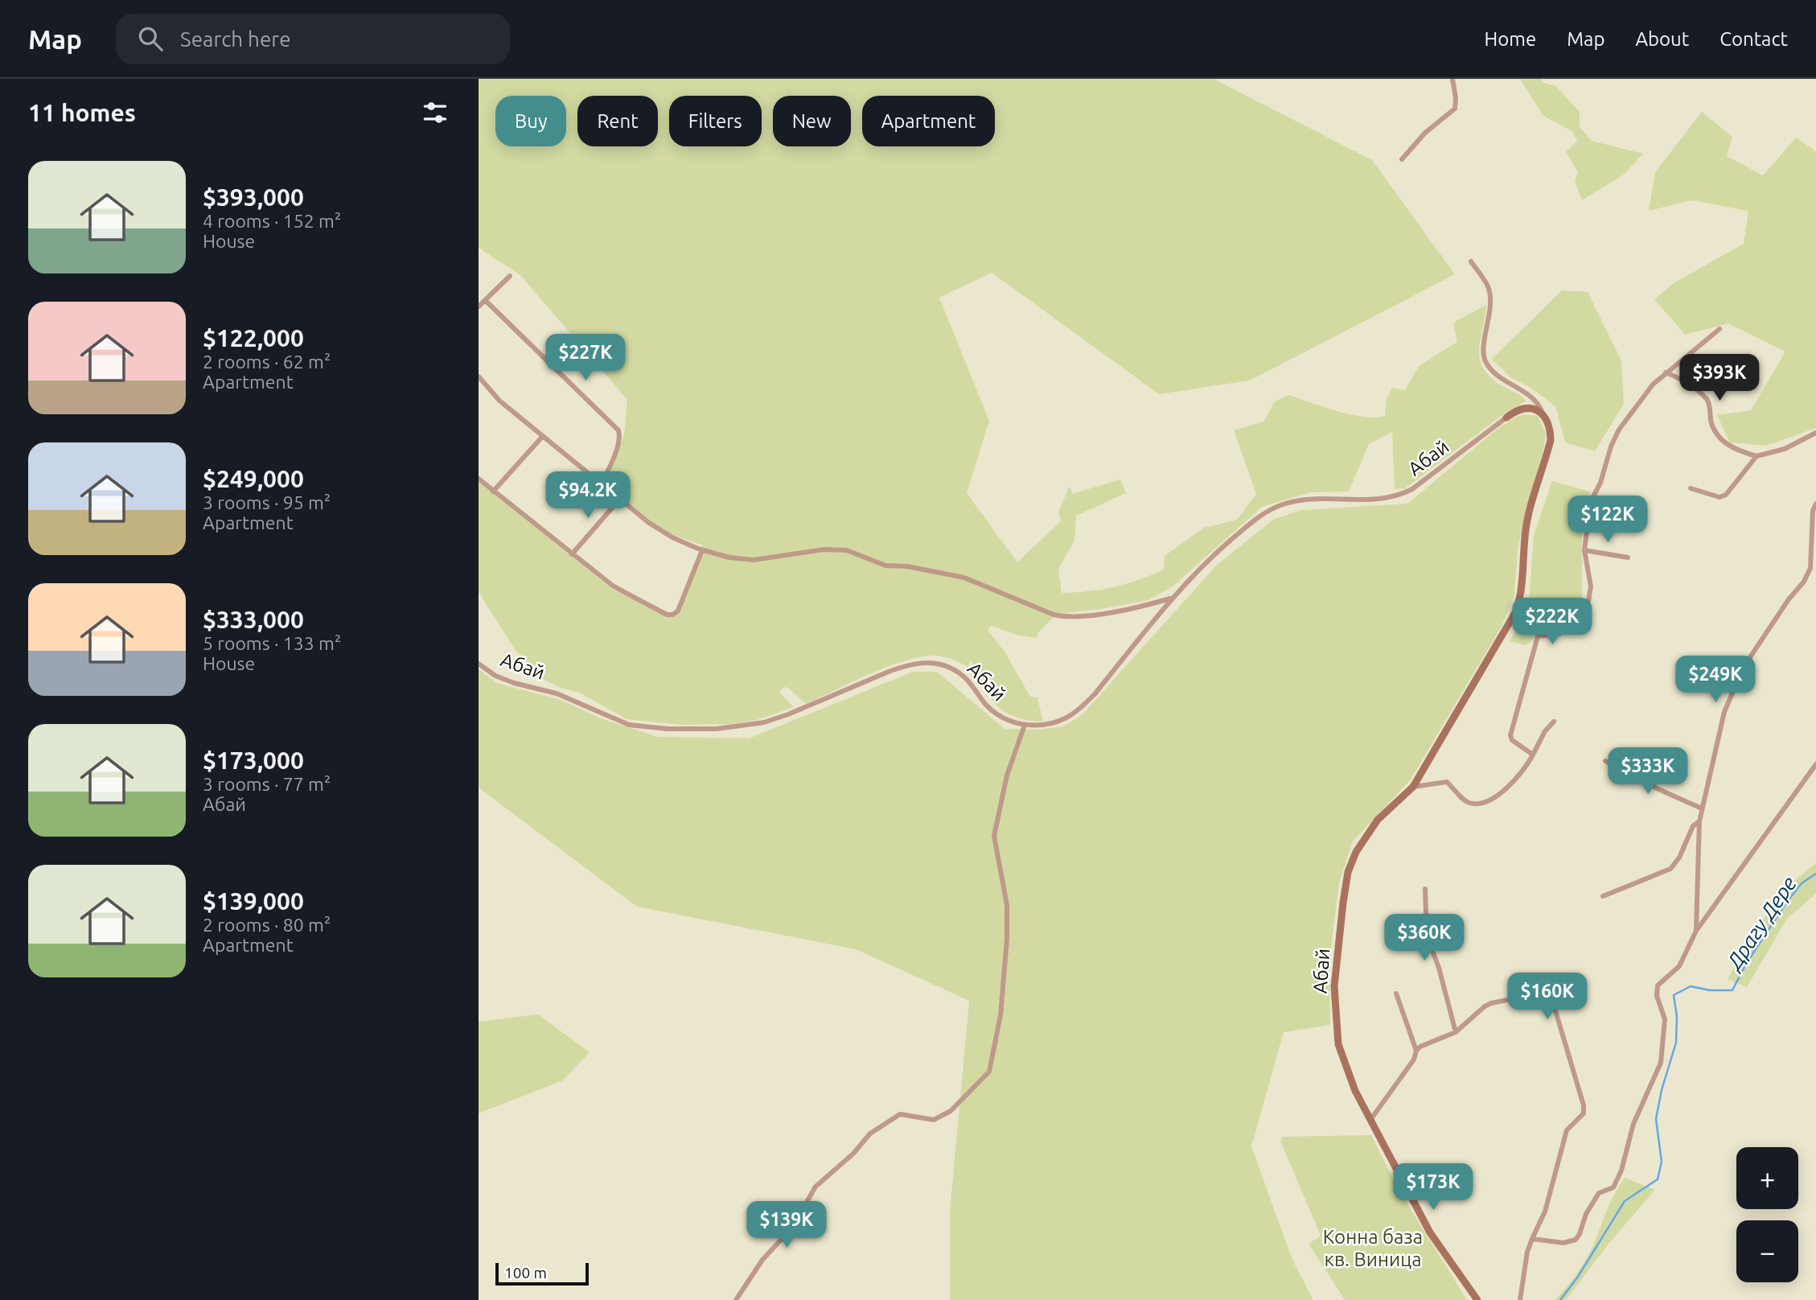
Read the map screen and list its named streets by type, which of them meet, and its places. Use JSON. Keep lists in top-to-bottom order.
{
  "streets": {
    "street": ["Абай"]
  },
  "water": ["Драгу Дере"],
  "parks": ["Конна база кв. Виница"],
  "scale_bar": "100 m",
  "page": {
    "header": "Map",
    "search": "Search here",
    "nav": [
      "Home",
      "Map",
      "About",
      "Contact"
    ],
    "heading": "11 homes",
    "chip": [
      "Buy",
      "Rent",
      "Filters",
      "New",
      "Apartment"
    ],
    "list": [
      {
        "name": "$393,000",
        "note": "4 rooms · 152 m² · House"
      },
      {
        "name": "$122,000",
        "note": "2 rooms · 62 m² · Apartment"
      },
      {
        "name": "$249,000",
        "note": "3 rooms · 95 m² · Apartment"
      },
      {
        "name": "$333,000",
        "note": "5 rooms · 133 m² · House"
      },
      {
        "name": "$173,000",
        "note": "3 rooms · 77 m² · Абай"
      },
      {
        "name": "$139,000",
        "note": "2 rooms · 80 m² · Apartment"
      }
    ],
    "price": [
      "$227K",
      "$393K",
      "$94.2K",
      "$122K",
      "$222K",
      "$249K",
      "$333K",
      "$360K",
      "$160K",
      "$173K",
      "$139K"
    ],
    "map_buttons": ["+", "−"],
    "scale": "100 m"
  }
}
